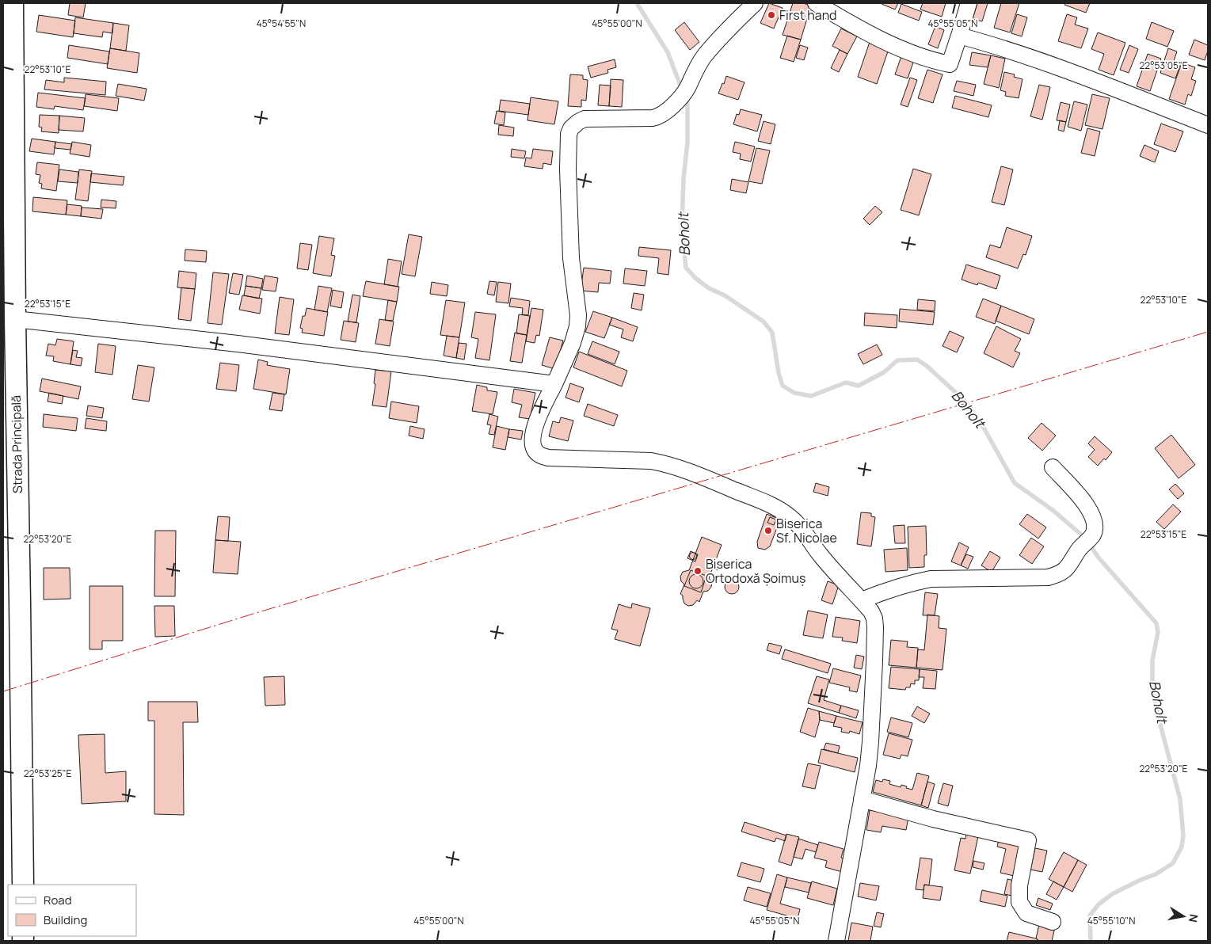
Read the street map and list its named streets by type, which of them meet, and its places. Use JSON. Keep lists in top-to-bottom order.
{
  "streets": {
    "main road": ["Strada Principală"]
  },
  "water": ["Boholt"],
  "places": ["First hand", "Biserica Sf. Nicolae", "Biserica Ortodoxă Șoimuș"],
  "legend": ["Road", "Building"],
  "north": "right",
  "coordinates": [
    "45°54'55\"N",
    "45°55'00\"N",
    "45°55'05\"N",
    "22°53'05\"E",
    "22°53'10\"E",
    "22°53'15\"E",
    "22°53'20\"E",
    "22°53'25\"E",
    "45°55'10\"N"
  ]
}
